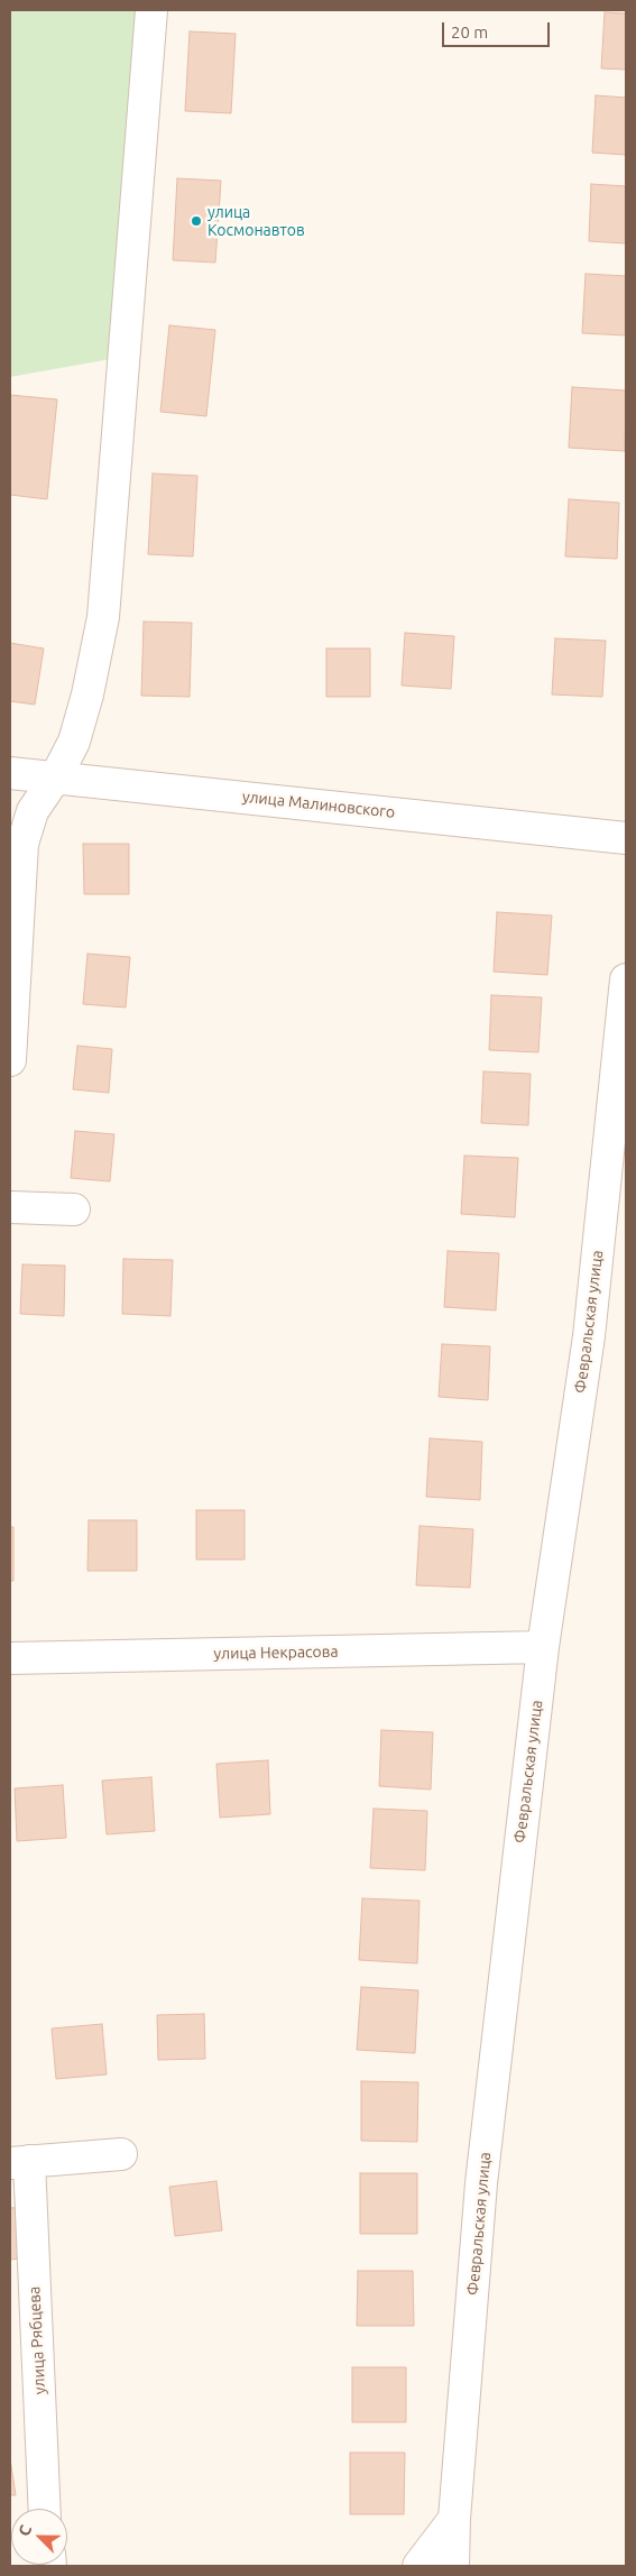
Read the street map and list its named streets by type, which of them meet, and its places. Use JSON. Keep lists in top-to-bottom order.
{
  "streets": {
    "street": [
      "улица Малиновского",
      "Февральская улица",
      "улица Некрасова",
      "улица Рябцева"
    ]
  },
  "crossings": [
    ["Февральская улица", "улица Некрасова"]
  ],
  "places": ["улица Космонавтов"],
  "scale_bar": "20 m",
  "north": "top left"
}
